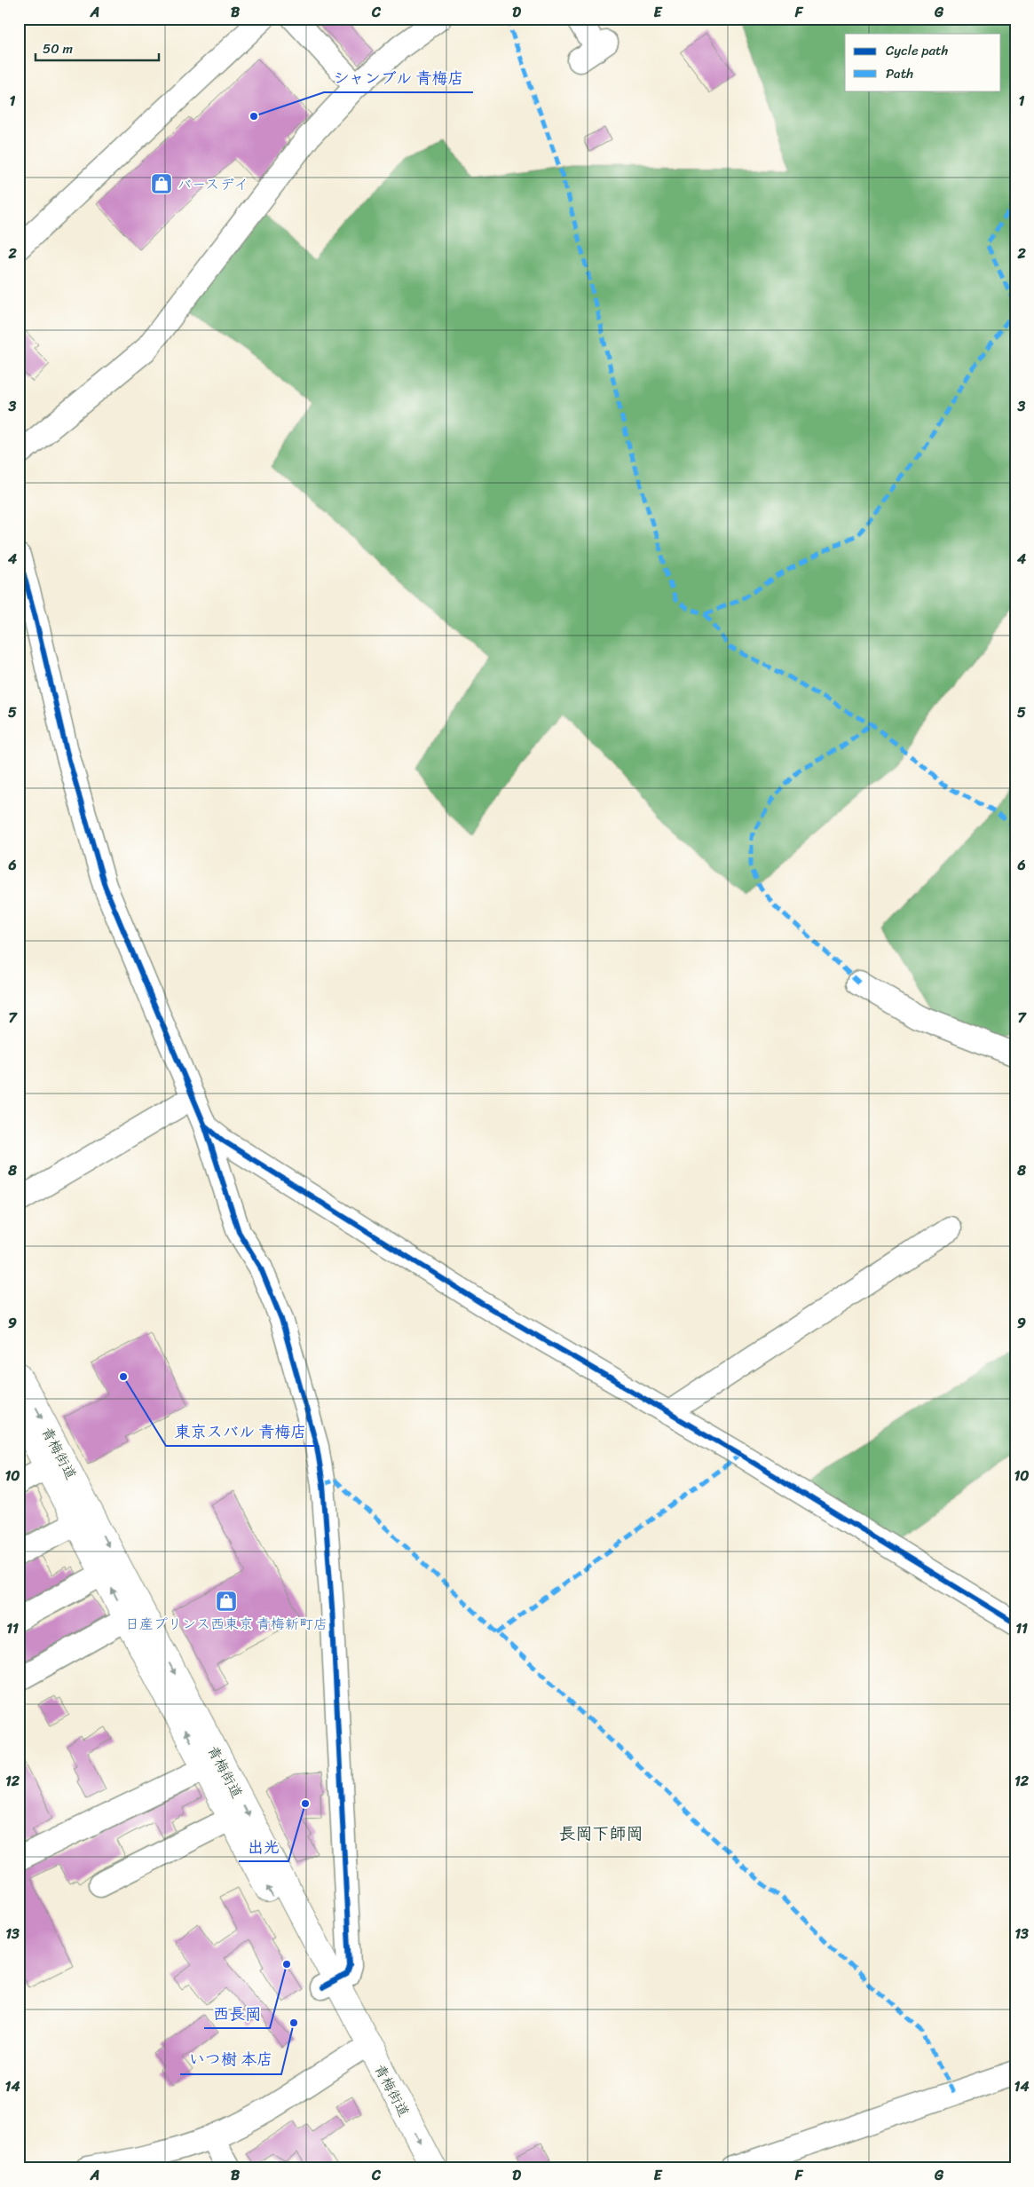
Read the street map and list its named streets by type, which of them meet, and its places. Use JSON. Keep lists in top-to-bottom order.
{
  "streets": {
    "main road": ["青梅街道"]
  },
  "districts": ["長岡下師岡"],
  "places": {
    "other": [
      "シャンブル 青梅店",
      "東京スバル 青梅店",
      "出光",
      "西長岡",
      "いつ樹 本店"
    ],
    "shop": ["バースデイ", "日産プリンス西東京 青梅新町店"]
  },
  "legend": ["Cycle path", "Path"],
  "scale_bar": "50 m",
  "grid": {
    "columns": [
      "A",
      "B",
      "C",
      "D",
      "E",
      "F",
      "G"
    ],
    "rows": [
      "1",
      "2",
      "3",
      "4",
      "5",
      "6",
      "7",
      "8",
      "9",
      "10",
      "11",
      "12",
      "13",
      "14"
    ]
  }
}
